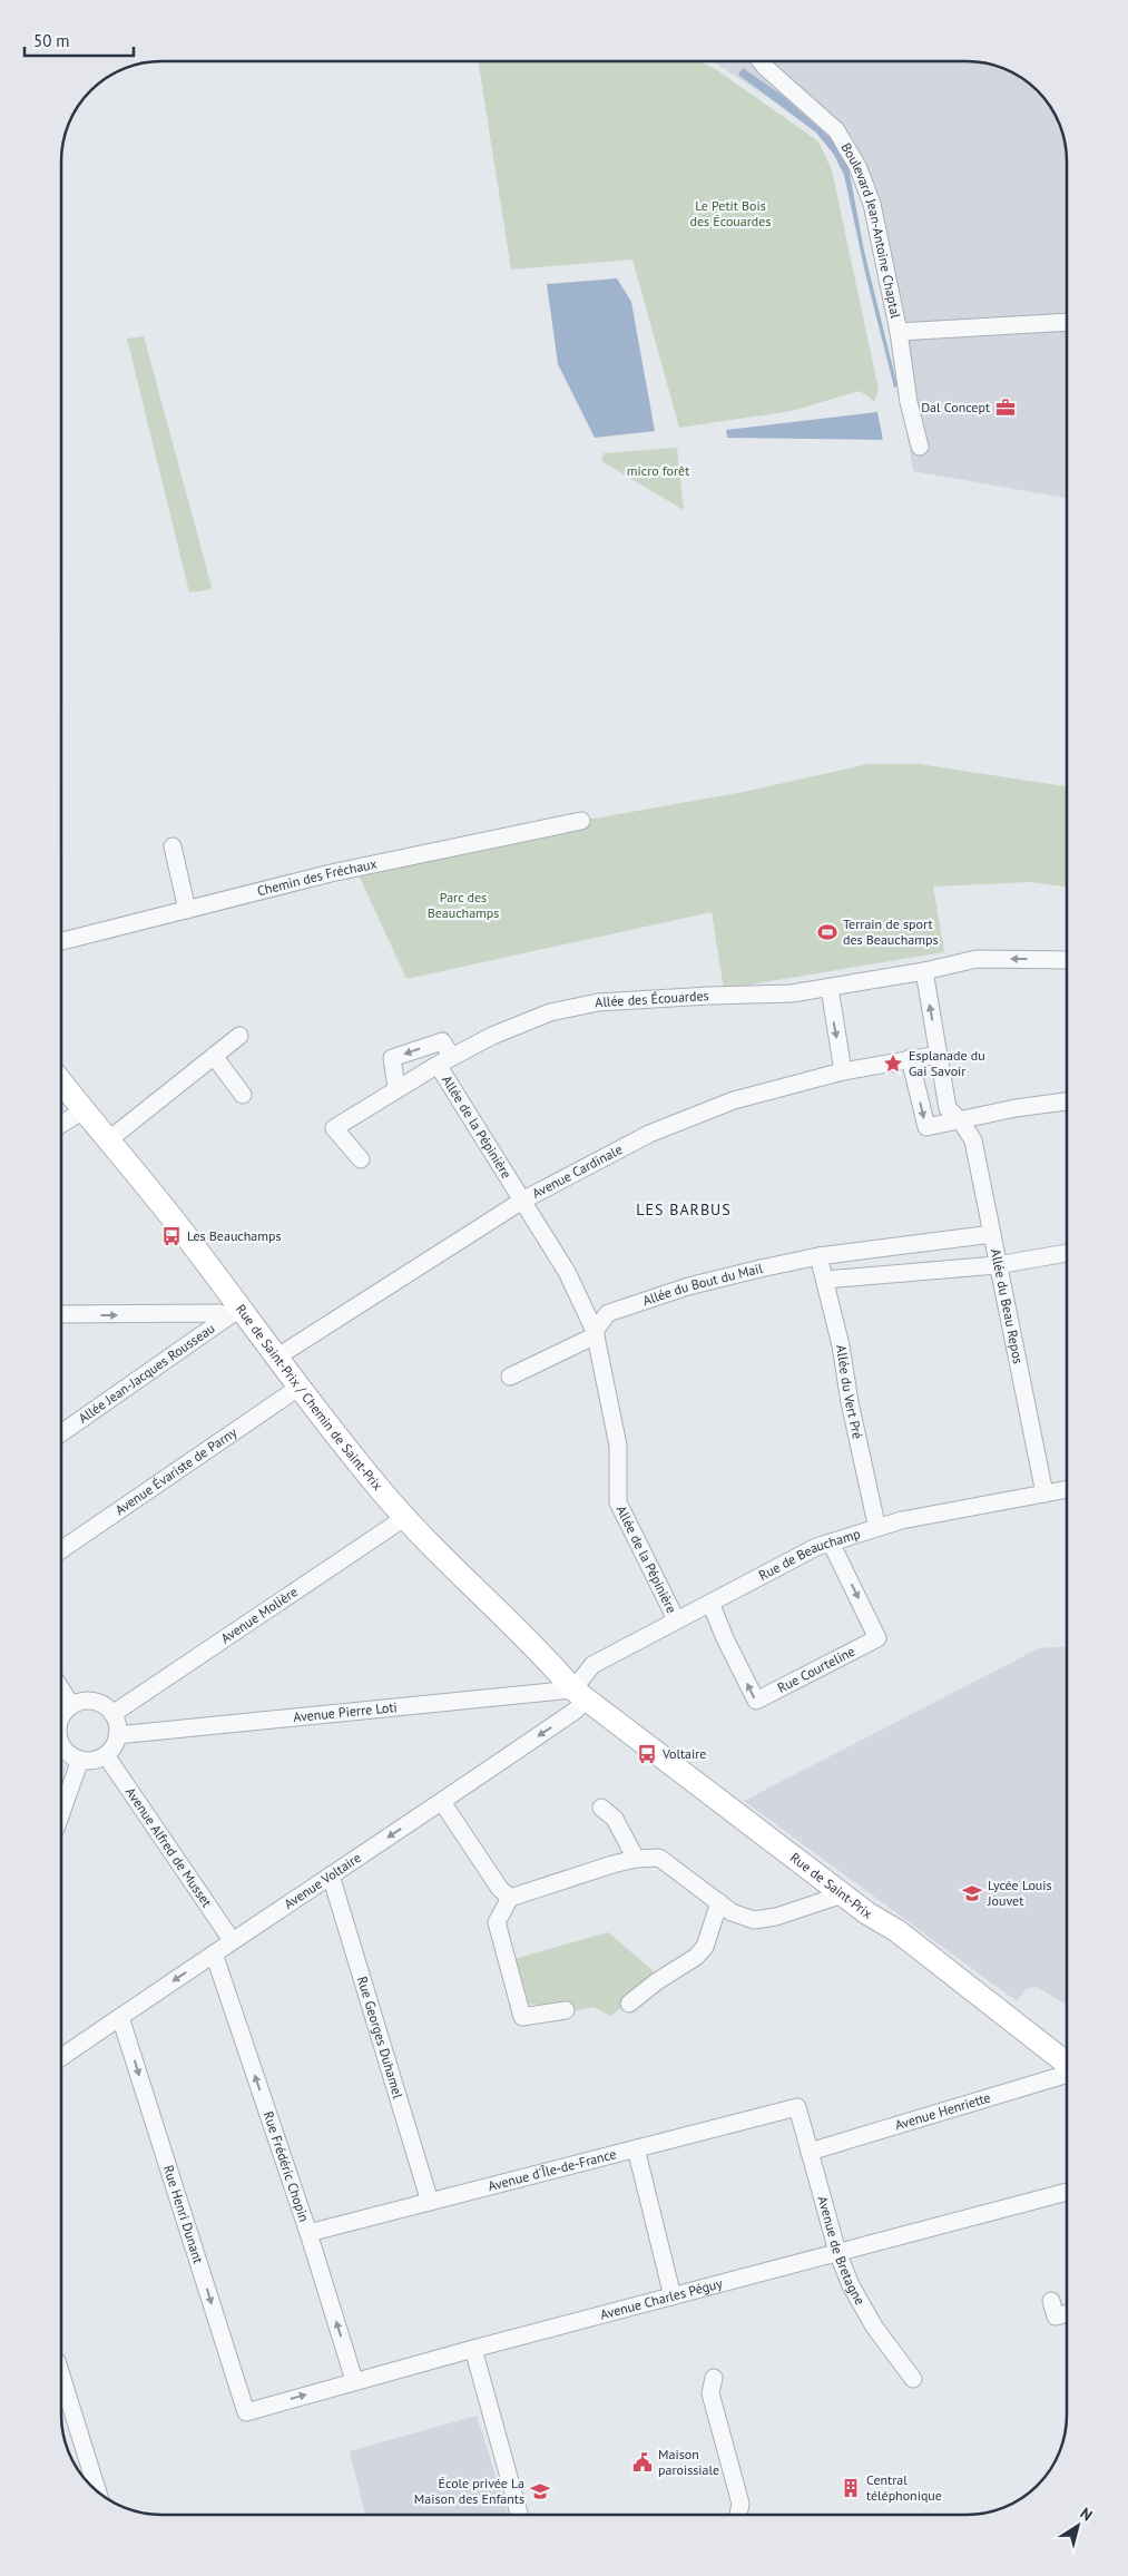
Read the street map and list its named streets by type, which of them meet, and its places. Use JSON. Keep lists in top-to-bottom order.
{
  "streets": {
    "street": [
      "Boulevard Jean-Antoine Chaptal",
      "Chemin des Fréchaux",
      "Allée des Écouardes",
      "Allée de la Pépinière",
      "Avenue Cardinale",
      "Allée du Bout du Mail",
      "Allée du Beau Repos",
      "Allée Jean-Jacques Rousseau",
      "Allée du Vert Pré",
      "Rue de Saint-Prix / Chemin de Saint-Prix",
      "Avenue Évariste de Parny",
      "Rue de Beauchamp",
      "Avenue Molière",
      "Rue Courteline",
      "Avenue Pierre Loti",
      "Avenue Alfred de Musset",
      "Avenue Voltaire",
      "Rue de Saint-Prix",
      "Rue Georges Duhamel",
      "Avenue Henriette",
      "Rue Frédéric Chopin",
      "Avenue d'Île-de-France",
      "Rue Henri Dunant",
      "Avenue de Bretagne",
      "Avenue Charles Péguy"
    ]
  },
  "crossings": [
    ["Allée des Écouardes", "Allée de la Pépinière"],
    ["Allée de la Pépinière", "Avenue Cardinale"],
    ["Allée de la Pépinière", "Allée du Bout du Mail"],
    ["Allée de la Pépinière", "Rue de Beauchamp"],
    ["Avenue Cardinale", "Allée du Beau Repos"],
    ["Avenue Cardinale", "Rue de Saint-Prix / Chemin de Saint-Prix"],
    ["Allée du Bout du Mail", "Allée du Beau Repos"],
    ["Allée du Bout du Mail", "Allée du Vert Pré"],
    ["Allée du Beau Repos", "Rue de Beauchamp"],
    ["Allée Jean-Jacques Rousseau", "Rue de Saint-Prix / Chemin de Saint-Prix"],
    ["Allée du Vert Pré", "Rue de Beauchamp"],
    ["Rue de Saint-Prix / Chemin de Saint-Prix", "Avenue Évariste de Parny"],
    ["Rue de Saint-Prix / Chemin de Saint-Prix", "Rue de Beauchamp"],
    ["Rue de Saint-Prix / Chemin de Saint-Prix", "Avenue Molière"],
    ["Rue de Saint-Prix / Chemin de Saint-Prix", "Avenue Pierre Loti"],
    ["Rue de Saint-Prix / Chemin de Saint-Prix", "Avenue Voltaire"],
    ["Rue de Saint-Prix / Chemin de Saint-Prix", "Rue de Saint-Prix"],
    ["Rue de Beauchamp", "Rue Courteline"],
    ["Rue de Beauchamp", "Avenue Pierre Loti"],
    ["Rue de Beauchamp", "Avenue Voltaire"],
    ["Rue de Beauchamp", "Rue de Saint-Prix"],
    ["Avenue Pierre Loti", "Avenue Voltaire"],
    ["Avenue Pierre Loti", "Rue de Saint-Prix"],
    ["Avenue Alfred de Musset", "Avenue Voltaire"],
    ["Avenue Voltaire", "Rue de Saint-Prix"],
    ["Avenue Voltaire", "Rue Georges Duhamel"],
    ["Avenue Voltaire", "Rue Frédéric Chopin"],
    ["Avenue Voltaire", "Rue Henri Dunant"],
    ["Rue Georges Duhamel", "Avenue d'Île-de-France"],
    ["Avenue Henriette", "Avenue de Bretagne"],
    ["Rue Frédéric Chopin", "Avenue d'Île-de-France"],
    ["Rue Frédéric Chopin", "Avenue Charles Péguy"],
    ["Avenue d'Île-de-France", "Avenue de Bretagne"],
    ["Rue Henri Dunant", "Avenue Charles Péguy"],
    ["Avenue de Bretagne", "Avenue Charles Péguy"]
  ],
  "one_way": ["Avenue Voltaire", "Rue Frédéric Chopin", "Rue Henri Dunant"],
  "districts": ["LES BARBUS"],
  "parks": ["Le Petit Bois des Écouardes", "micro forêt", "Parc des Beauchamps"],
  "places": {
    "office": ["Dal Concept"],
    "sports": ["Terrain de sport des Beauchamps"],
    "place": ["Esplanade du Gai Savoir"],
    "bus stop": ["Les Beauchamps", "Voltaire"],
    "school or university": ["Lycée Louis Jouvet", "École privée La Maison des Enfants"],
    "public building": ["Maison paroissiale"],
    "building": ["Central téléphonique"]
  },
  "scale_bar": "50 m",
  "north": "top right"
}
